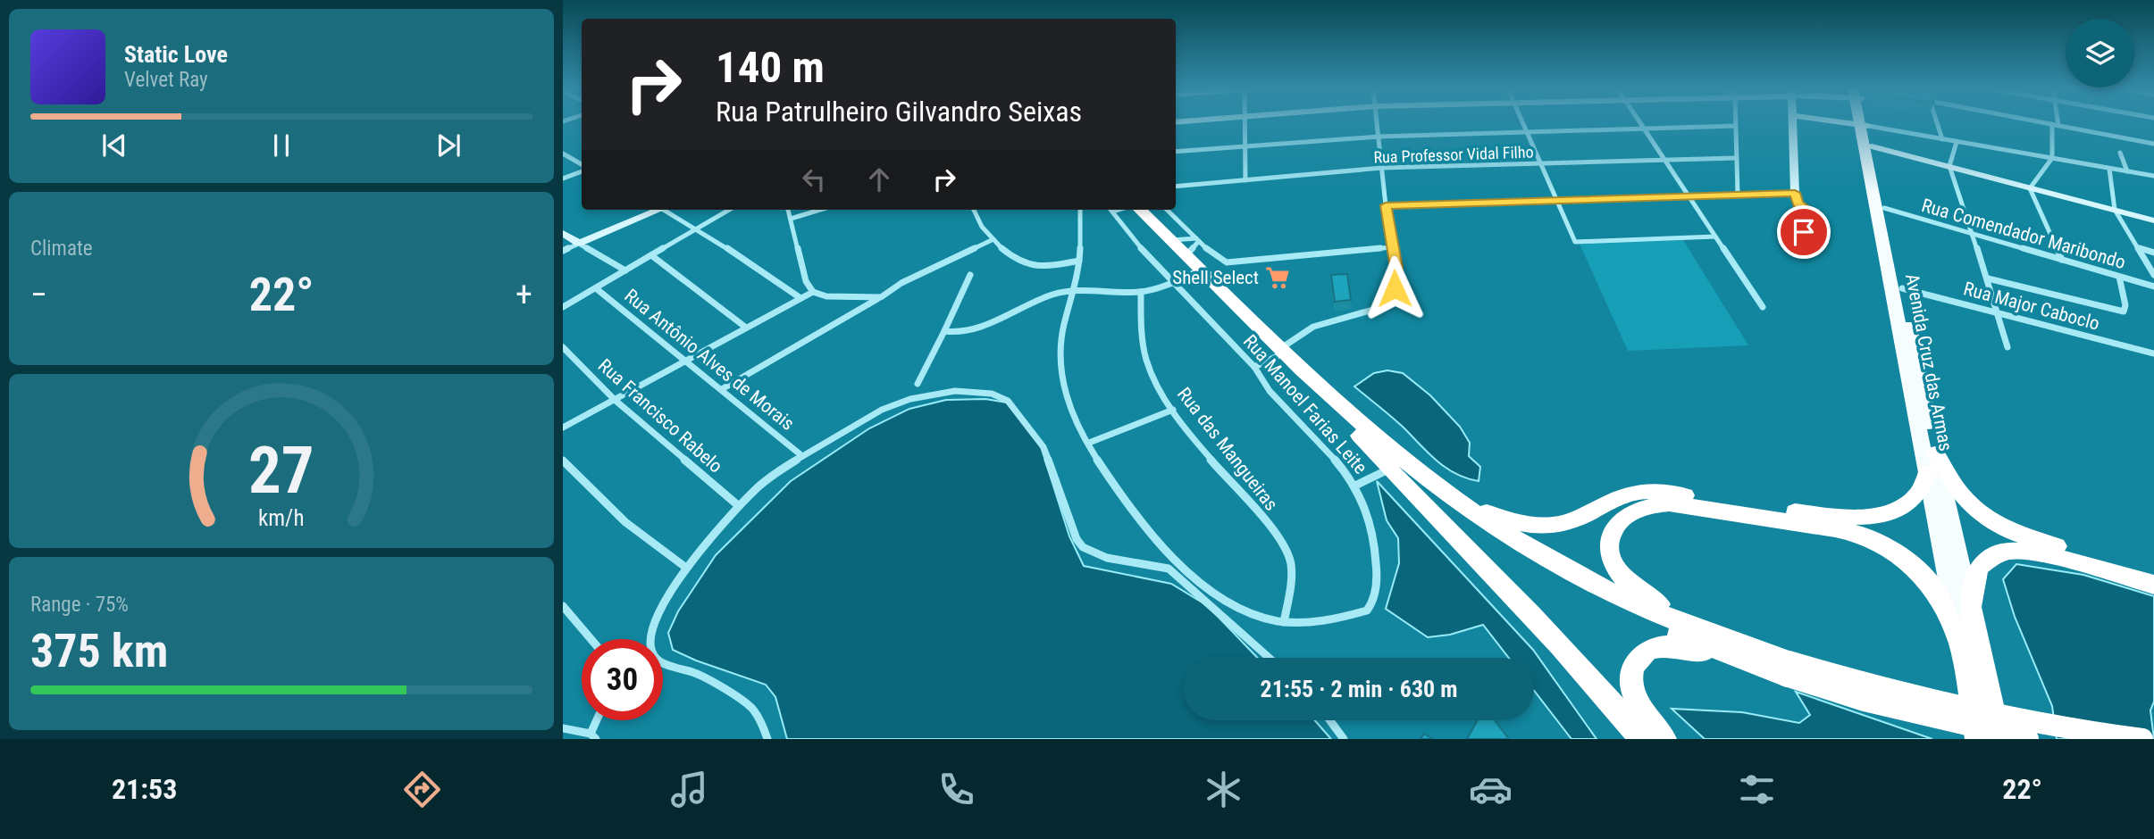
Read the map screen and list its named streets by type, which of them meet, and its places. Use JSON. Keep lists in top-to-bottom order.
{
  "streets": {
    "main road": ["Avenida Cruz das Armas"],
    "street": [
      "Rua Professor Vidal Filho",
      "Rua Comendador Maribondo",
      "Rua Major Caboclo",
      "Rua Antônio Alves de Morais",
      "Rua Manoel Farias Leite",
      "Rua Francisco Rabelo",
      "Rua das Mangueiras"
    ]
  },
  "crossings": [
    ["Rua Comendador Maribondo", "Avenida Cruz das Armas"],
    ["Rua Major Caboclo", "Avenida Cruz das Armas"],
    ["Rua Manoel Farias Leite", "Rua das Mangueiras"]
  ],
  "places": {
    "supermarket": ["Shell Select"]
  },
  "page": {
    "turn": ["140 m", "Rua Patrulheiro Gilvandro Seixas"],
    "song": ["Static Love", "Velvet Ray"],
    "tile": [
      "Climate",
      ["Range · 75%", "375 km"]
    ],
    "heat": ["−", "22°", "+"],
    "limit": "30",
    "trip": "21:55 · 2 min · 630 m",
    "tabs": ["21:53", "22°"],
    "gauge": ["27", "km/h"]
  }
}
